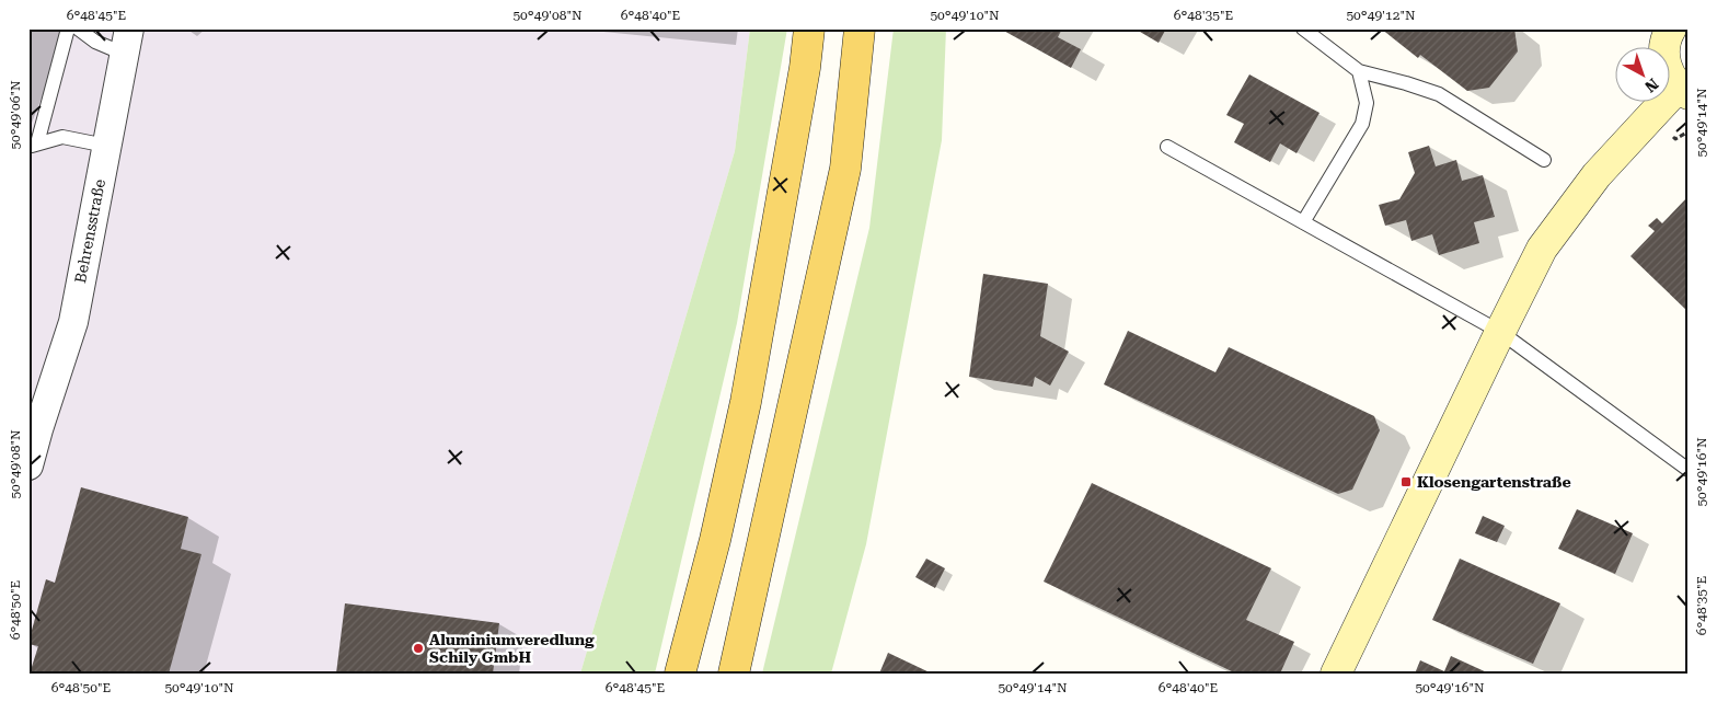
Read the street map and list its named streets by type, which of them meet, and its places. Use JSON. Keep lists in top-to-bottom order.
{
  "streets": {
    "street": ["Behrensstraße"]
  },
  "places": {
    "transit": ["Klosengartenstraße"],
    "other": ["Aluminiumveredlung Schily GmbH"]
  },
  "north": "bottom right",
  "coordinates": [
    "6°48'45\"E",
    "50°49'08\"N",
    "6°48'40\"E",
    "50°49'10\"N",
    "6°48'35\"E",
    "50°49'12\"N",
    "50°49'06\"N",
    "50°49'14\"N",
    "50°49'16\"N",
    "6°48'50\"E"
  ]
}
